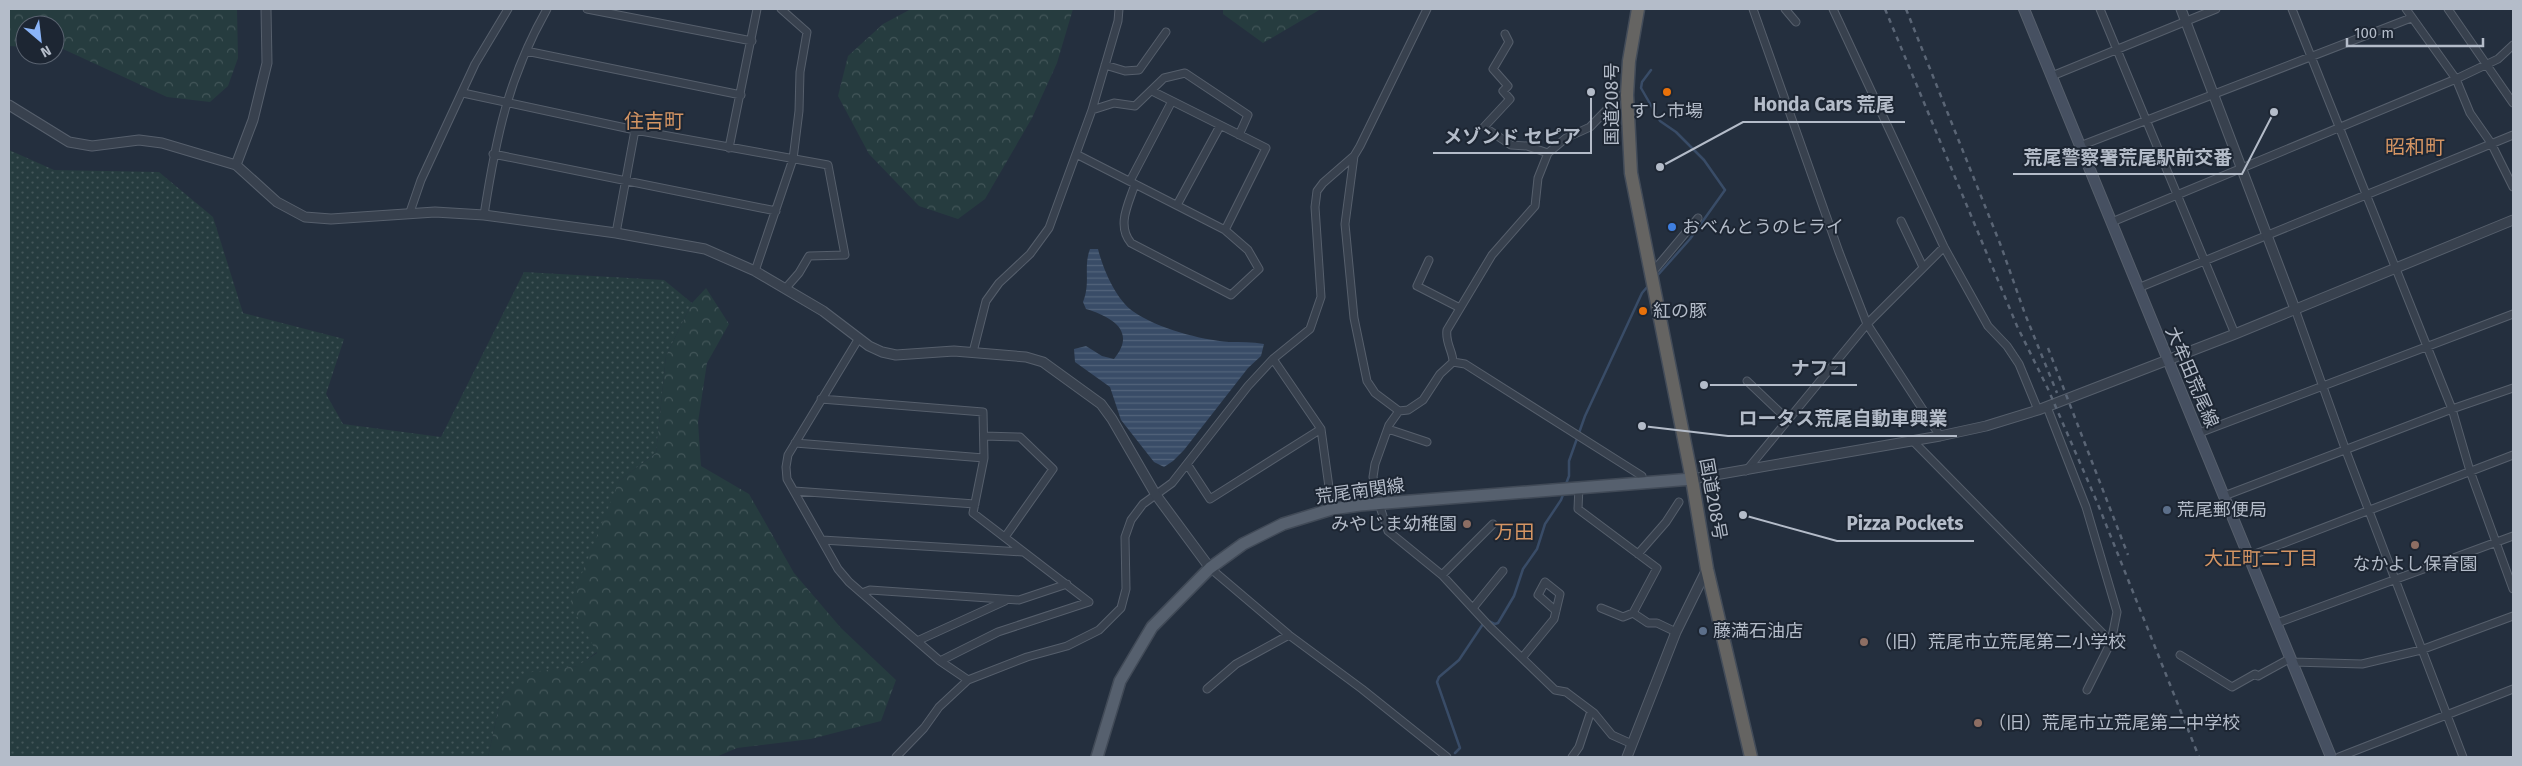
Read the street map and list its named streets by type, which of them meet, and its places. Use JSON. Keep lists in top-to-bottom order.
{
  "streets": {
    "highway": ["国道208号"],
    "main road": ["大牟田荒尾線", "荒尾南関線"]
  },
  "crossings": [
    ["国道208号", "荒尾南関線"]
  ],
  "districts": [
    "住吉町",
    "昭和町",
    "万田",
    "大正町二丁目"
  ],
  "places": [
    "メゾンド セピア",
    "すし市場",
    "荒尾警察署荒尾駅前交番",
    "Honda Cars 荒尾",
    "おべんとうのヒライ",
    "紅の豚",
    "ナフコ",
    "ロータス荒尾自動車興業",
    "荒尾郵便局",
    "Pizza Pockets",
    "みやじま幼稚園",
    "なかよし保育園",
    "藤満石油店",
    "（旧）荒尾市立荒尾第二小学校",
    "（旧）荒尾市立荒尾第二中学校"
  ],
  "scale_bar": "100 m",
  "north": "bottom right"
}
